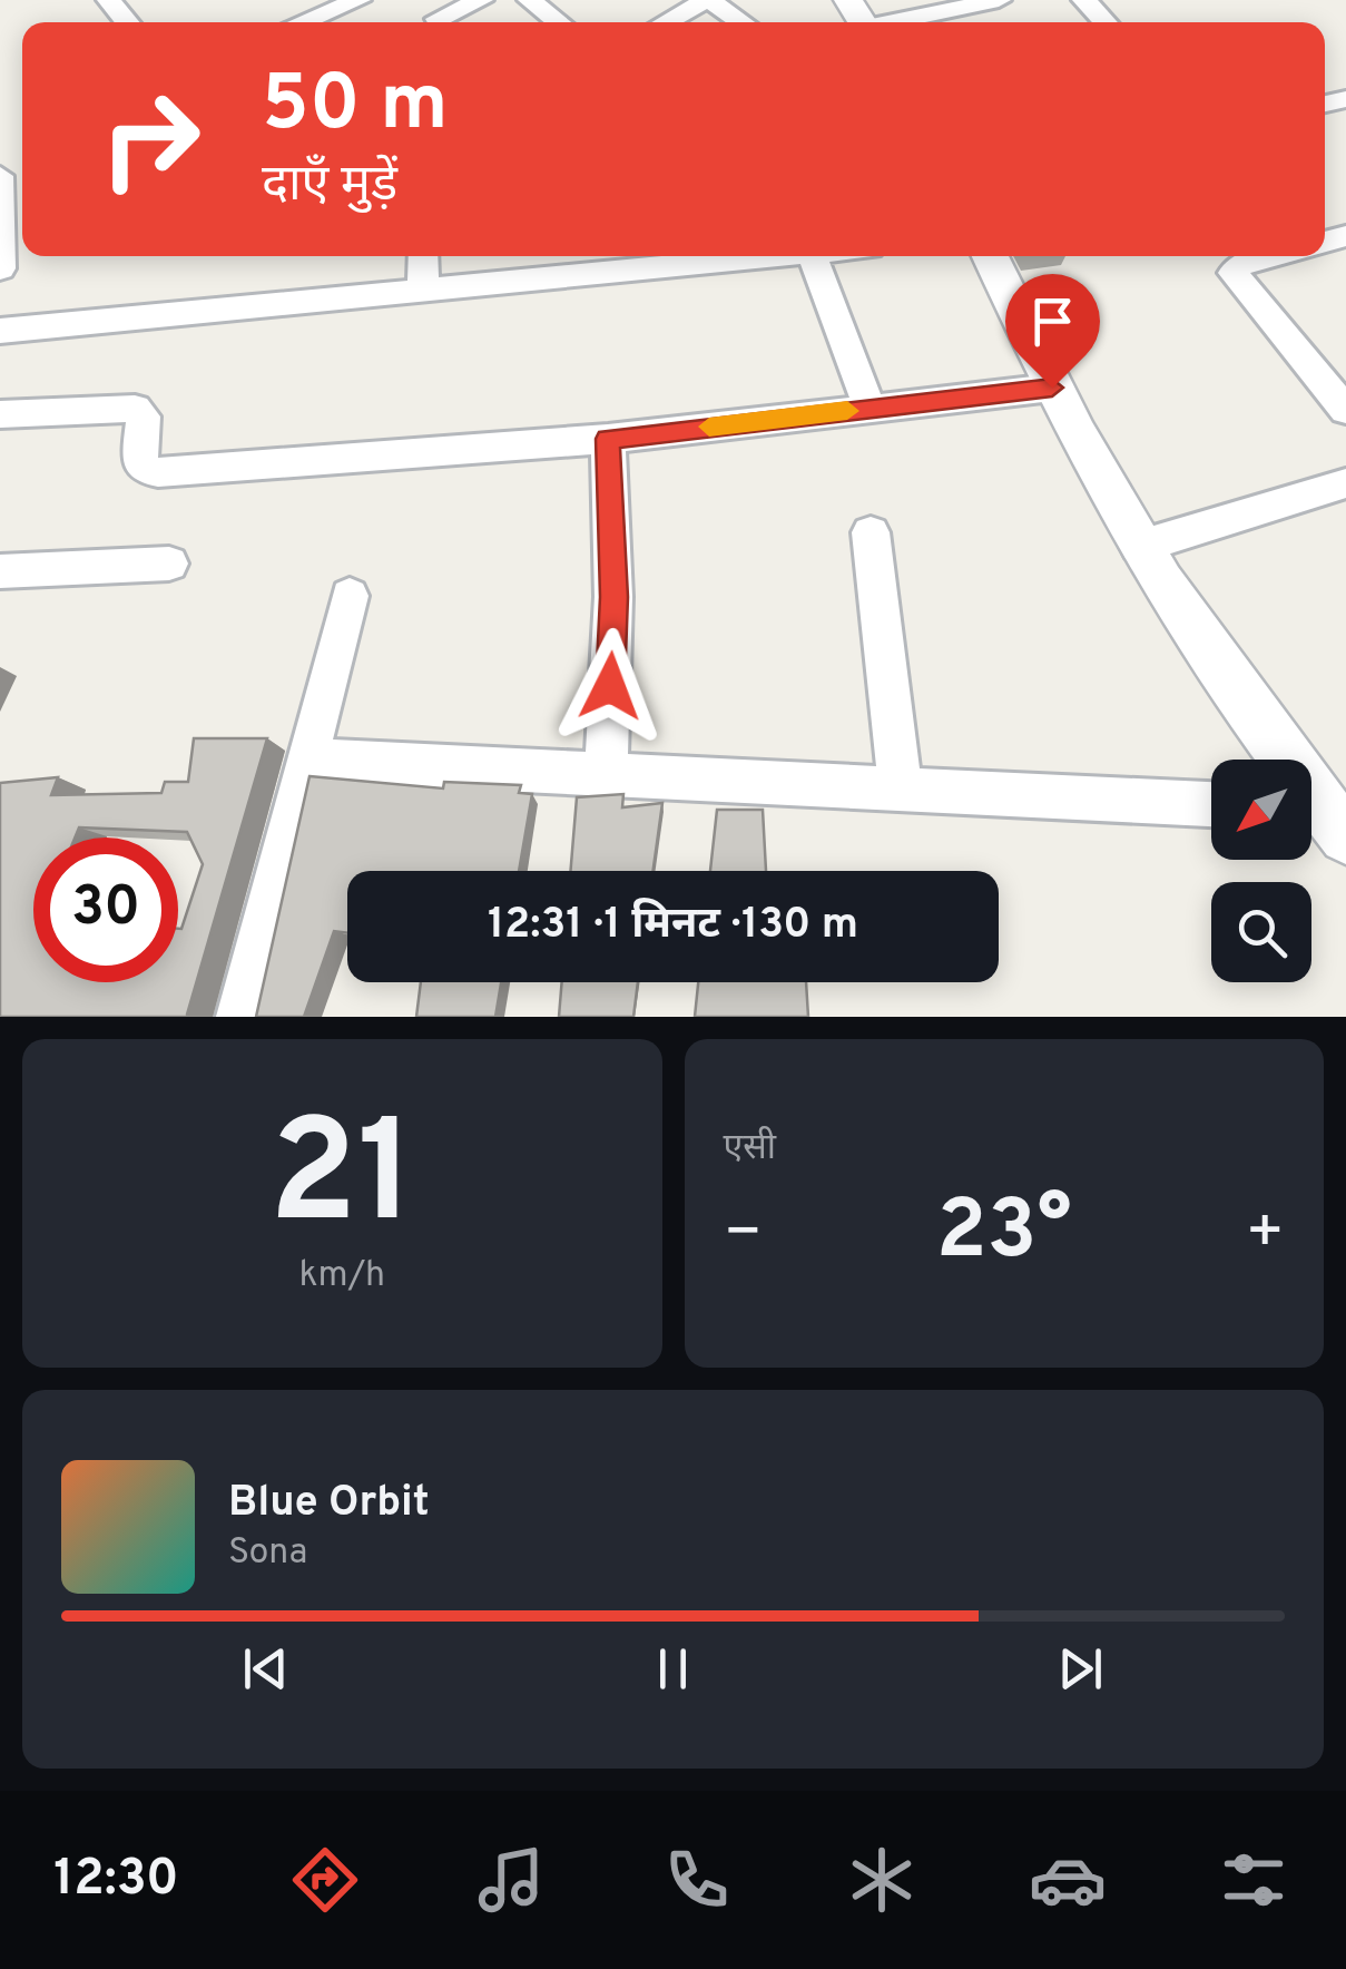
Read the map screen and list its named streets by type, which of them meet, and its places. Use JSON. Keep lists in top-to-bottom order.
{
  "north": "bottom left",
  "page": {
    "turn": ["50 m", "दाएँ मुड़ें"],
    "limit": "30",
    "trip": "12:31 · 1 मिनट · 130 m",
    "tile": [
      ["21", "km/h"],
      "एसी"
    ],
    "heat": ["−", "23°", "+"],
    "song": ["Blue Orbit", "Sona"],
    "tabs": "12:30"
  }
}
